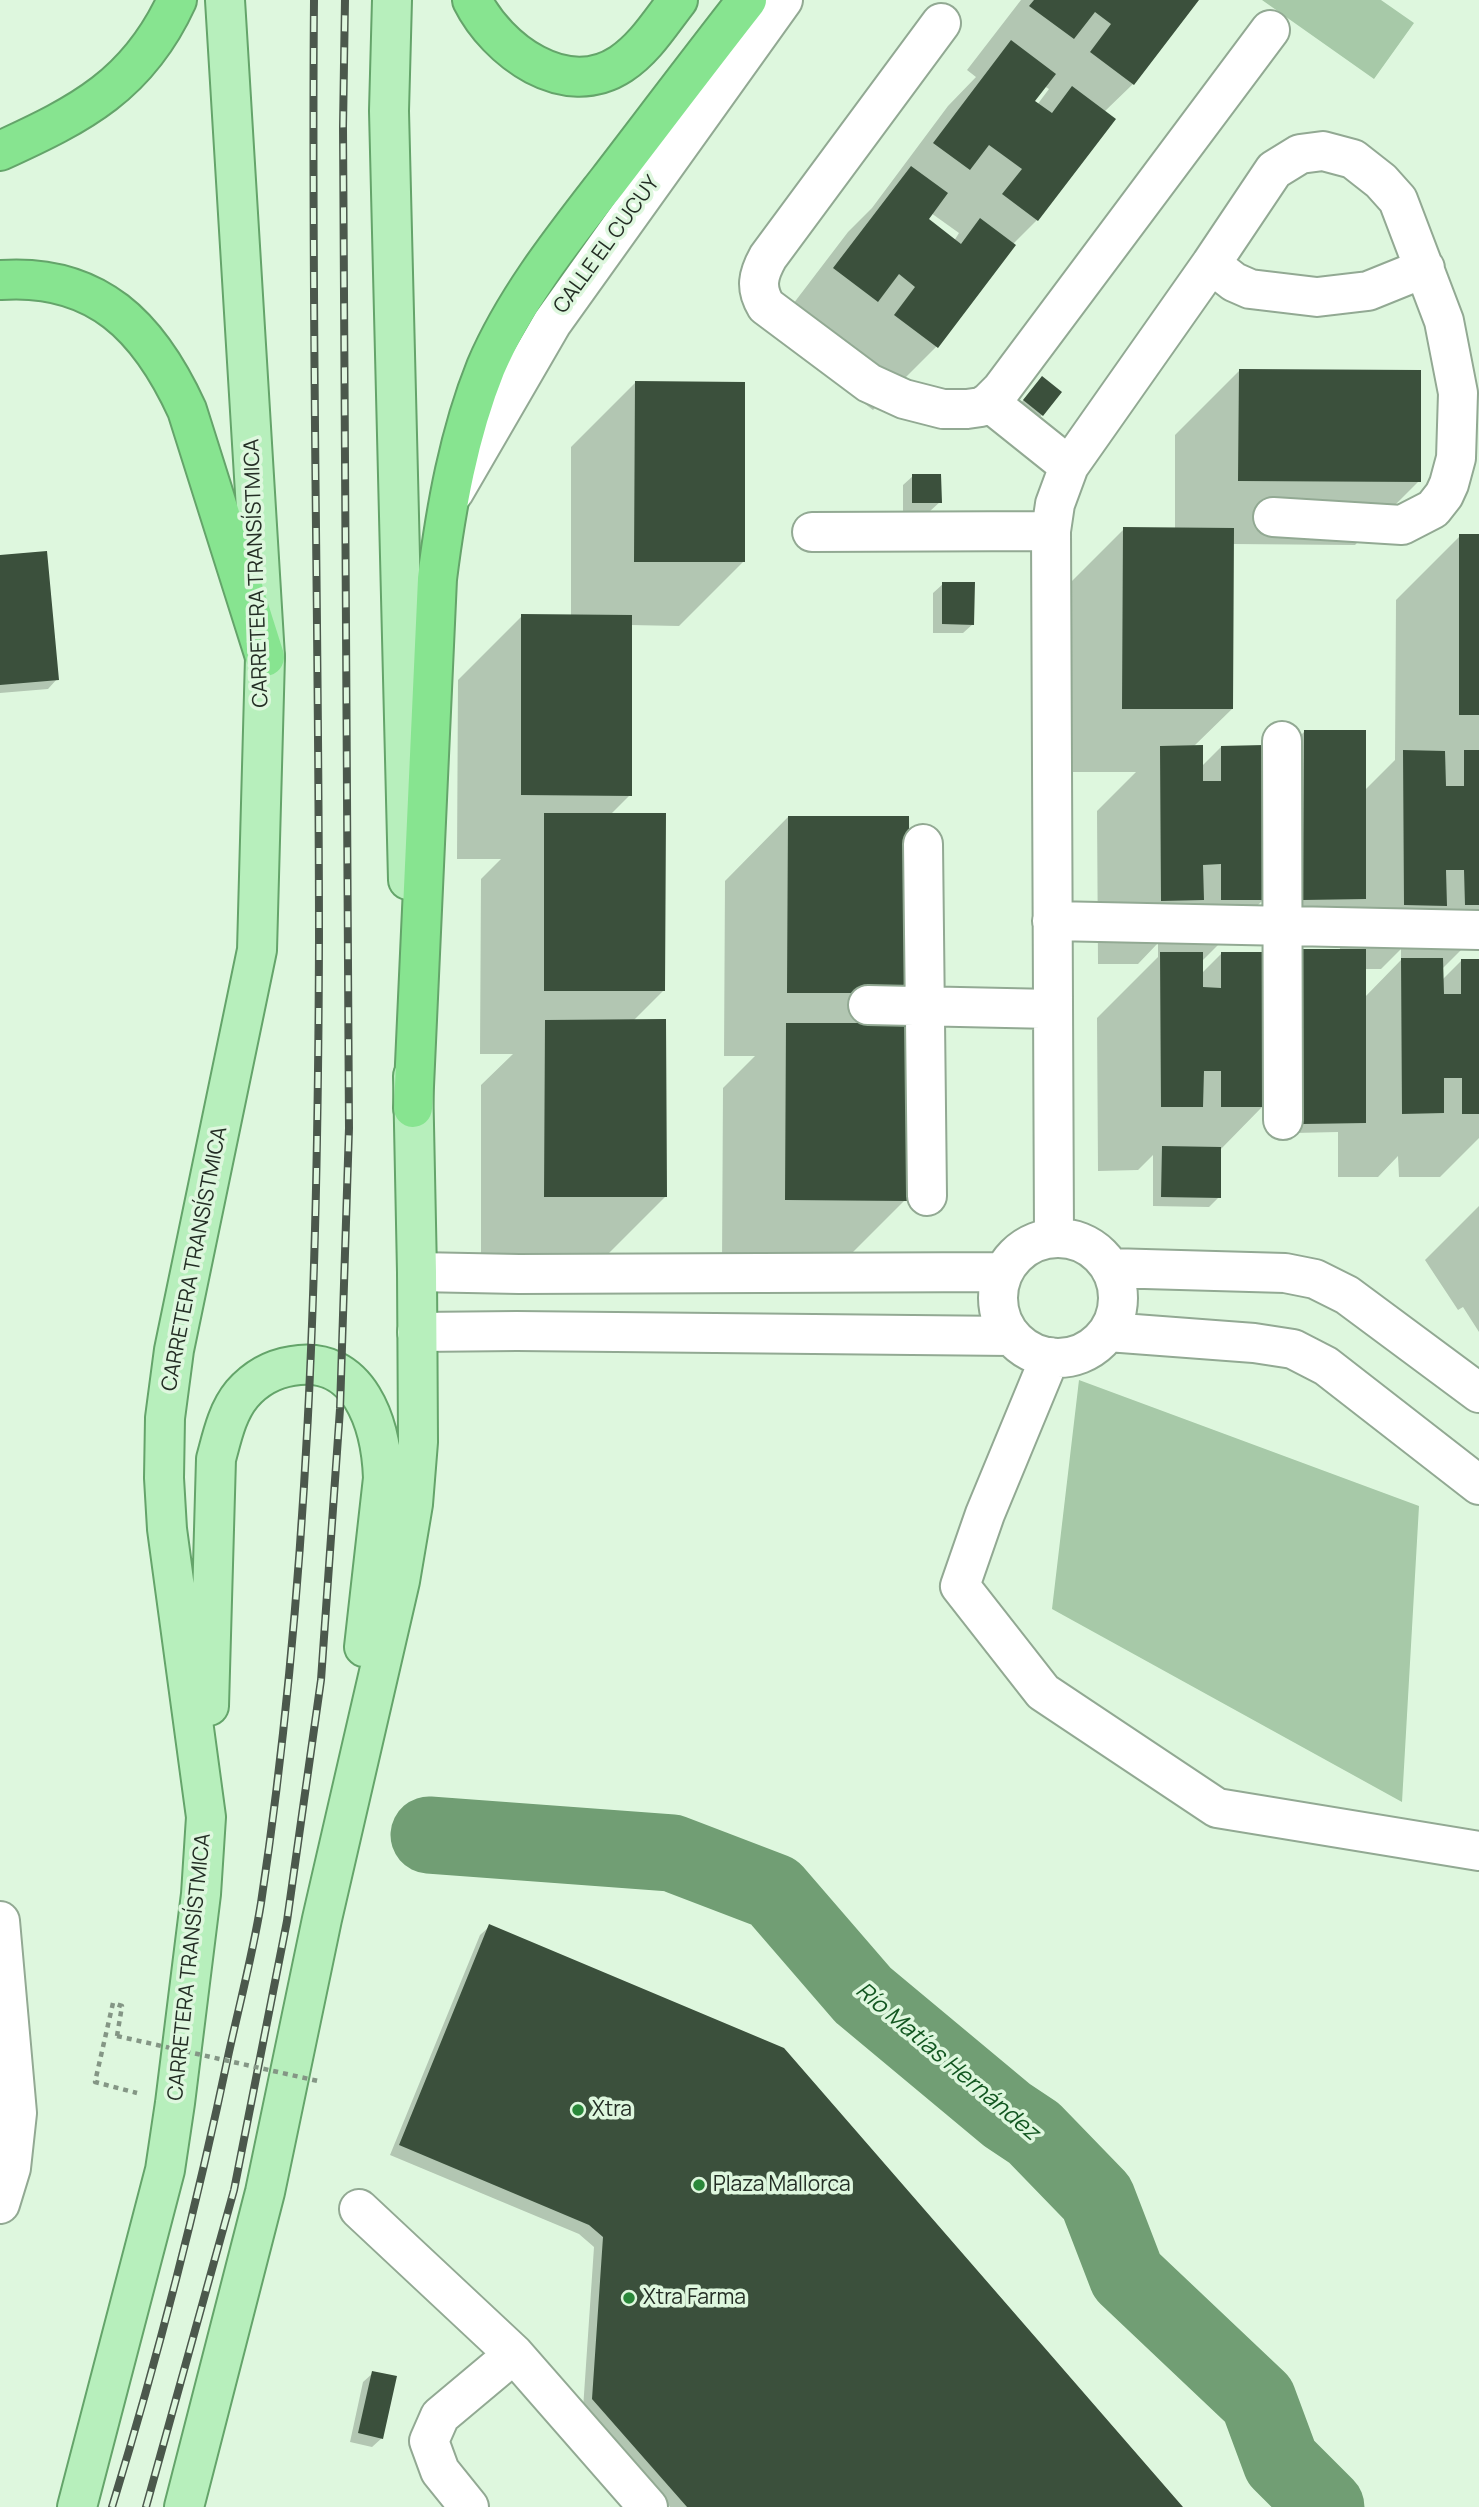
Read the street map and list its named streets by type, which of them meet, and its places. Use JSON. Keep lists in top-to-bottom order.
{
  "streets": {
    "main road": ["CARRETERA TRANSÍSTMICA"],
    "street": ["CALLE EL CUCUY"]
  },
  "water": ["Río Matías Hernández"],
  "places": ["Xtra", "Plaza Mallorca", "Xtra Farma"]
}
